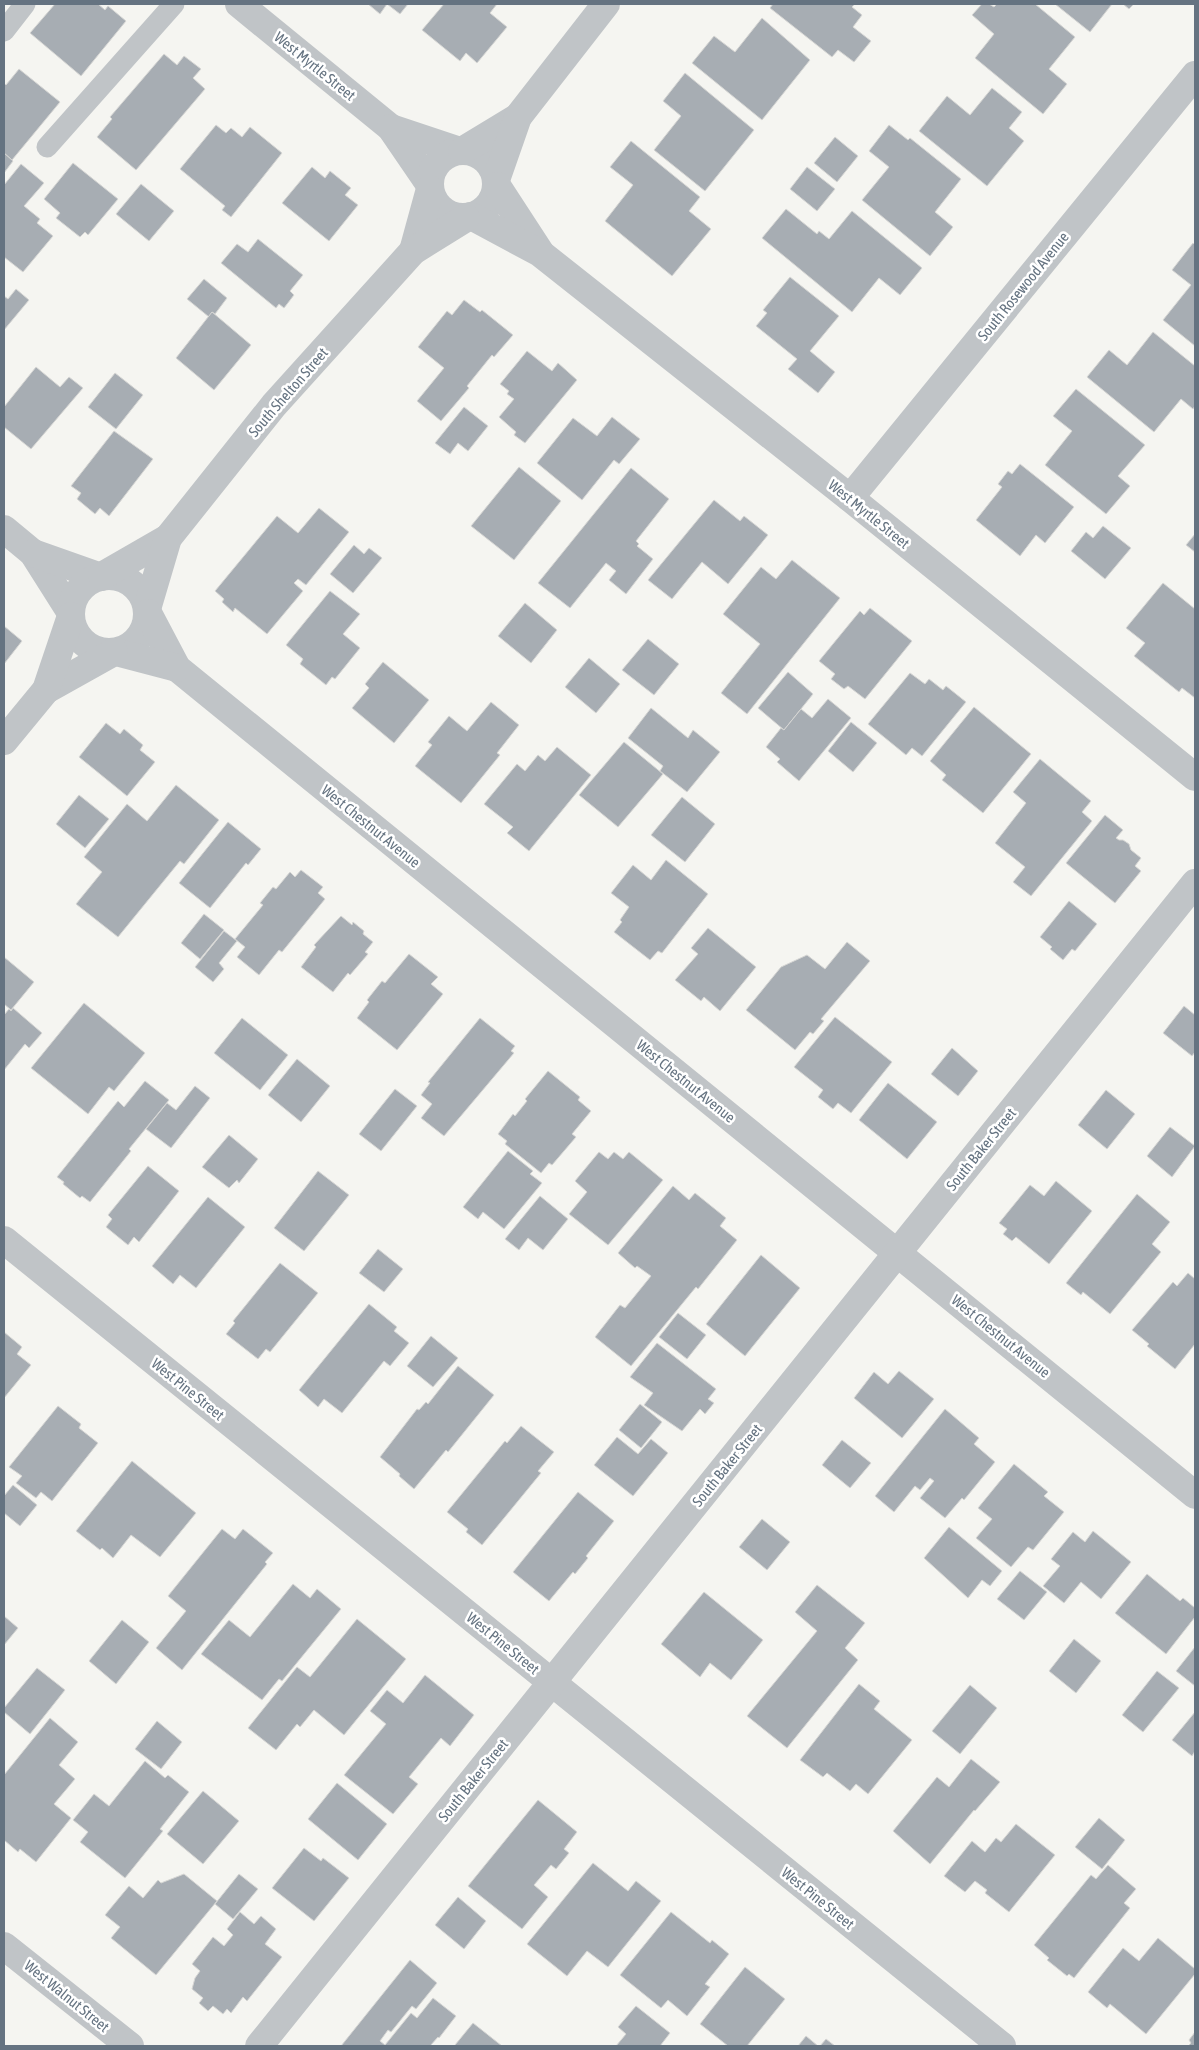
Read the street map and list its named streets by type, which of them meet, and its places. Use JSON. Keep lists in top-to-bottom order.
{
  "streets": {
    "street": [
      "West Myrtle Street",
      "South Rosewood Avenue",
      "South Shelton Street",
      "West Chestnut Avenue",
      "South Baker Street",
      "West Pine Street",
      "West Walnut Street"
    ]
  },
  "crossings": [
    ["West Myrtle Street", "South Rosewood Avenue"],
    ["West Myrtle Street", "South Shelton Street"],
    ["South Shelton Street", "West Chestnut Avenue"],
    ["West Chestnut Avenue", "South Baker Street"],
    ["South Baker Street", "West Pine Street"]
  ]
}
